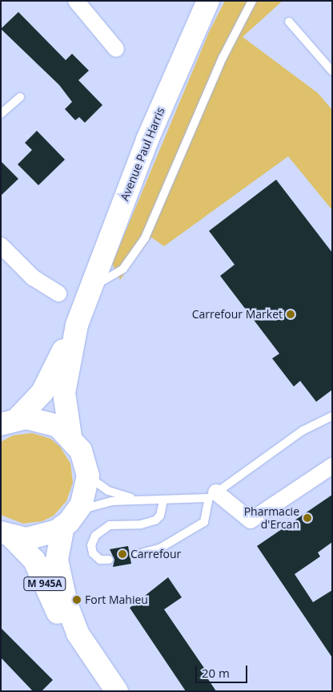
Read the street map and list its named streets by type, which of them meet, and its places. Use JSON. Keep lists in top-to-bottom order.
{
  "streets": {
    "main road": ["Avenue Paul Harris", "M 945A"]
  },
  "places": [
    "Carrefour Market",
    "Pharmacie d'Ercan",
    "Carrefour",
    "Fort Mahieu"
  ],
  "scale_bar": "20 m"
}
